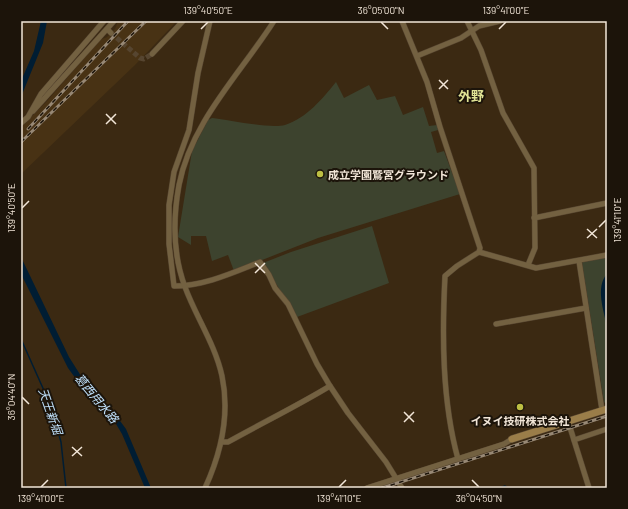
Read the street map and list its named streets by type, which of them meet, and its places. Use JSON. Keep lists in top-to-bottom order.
{
  "districts": ["外野"],
  "water": ["葛西用水路", "天王新堀"],
  "places": ["成立学園鷲宮グラウンド", "イヌイ技研株式会社"],
  "coordinates": [
    "139°40'50\"E",
    "36°05'00\"N",
    "139°41'00\"E",
    "139°41'10\"E",
    "36°04'40\"N",
    "36°04'50\"N"
  ]
}
